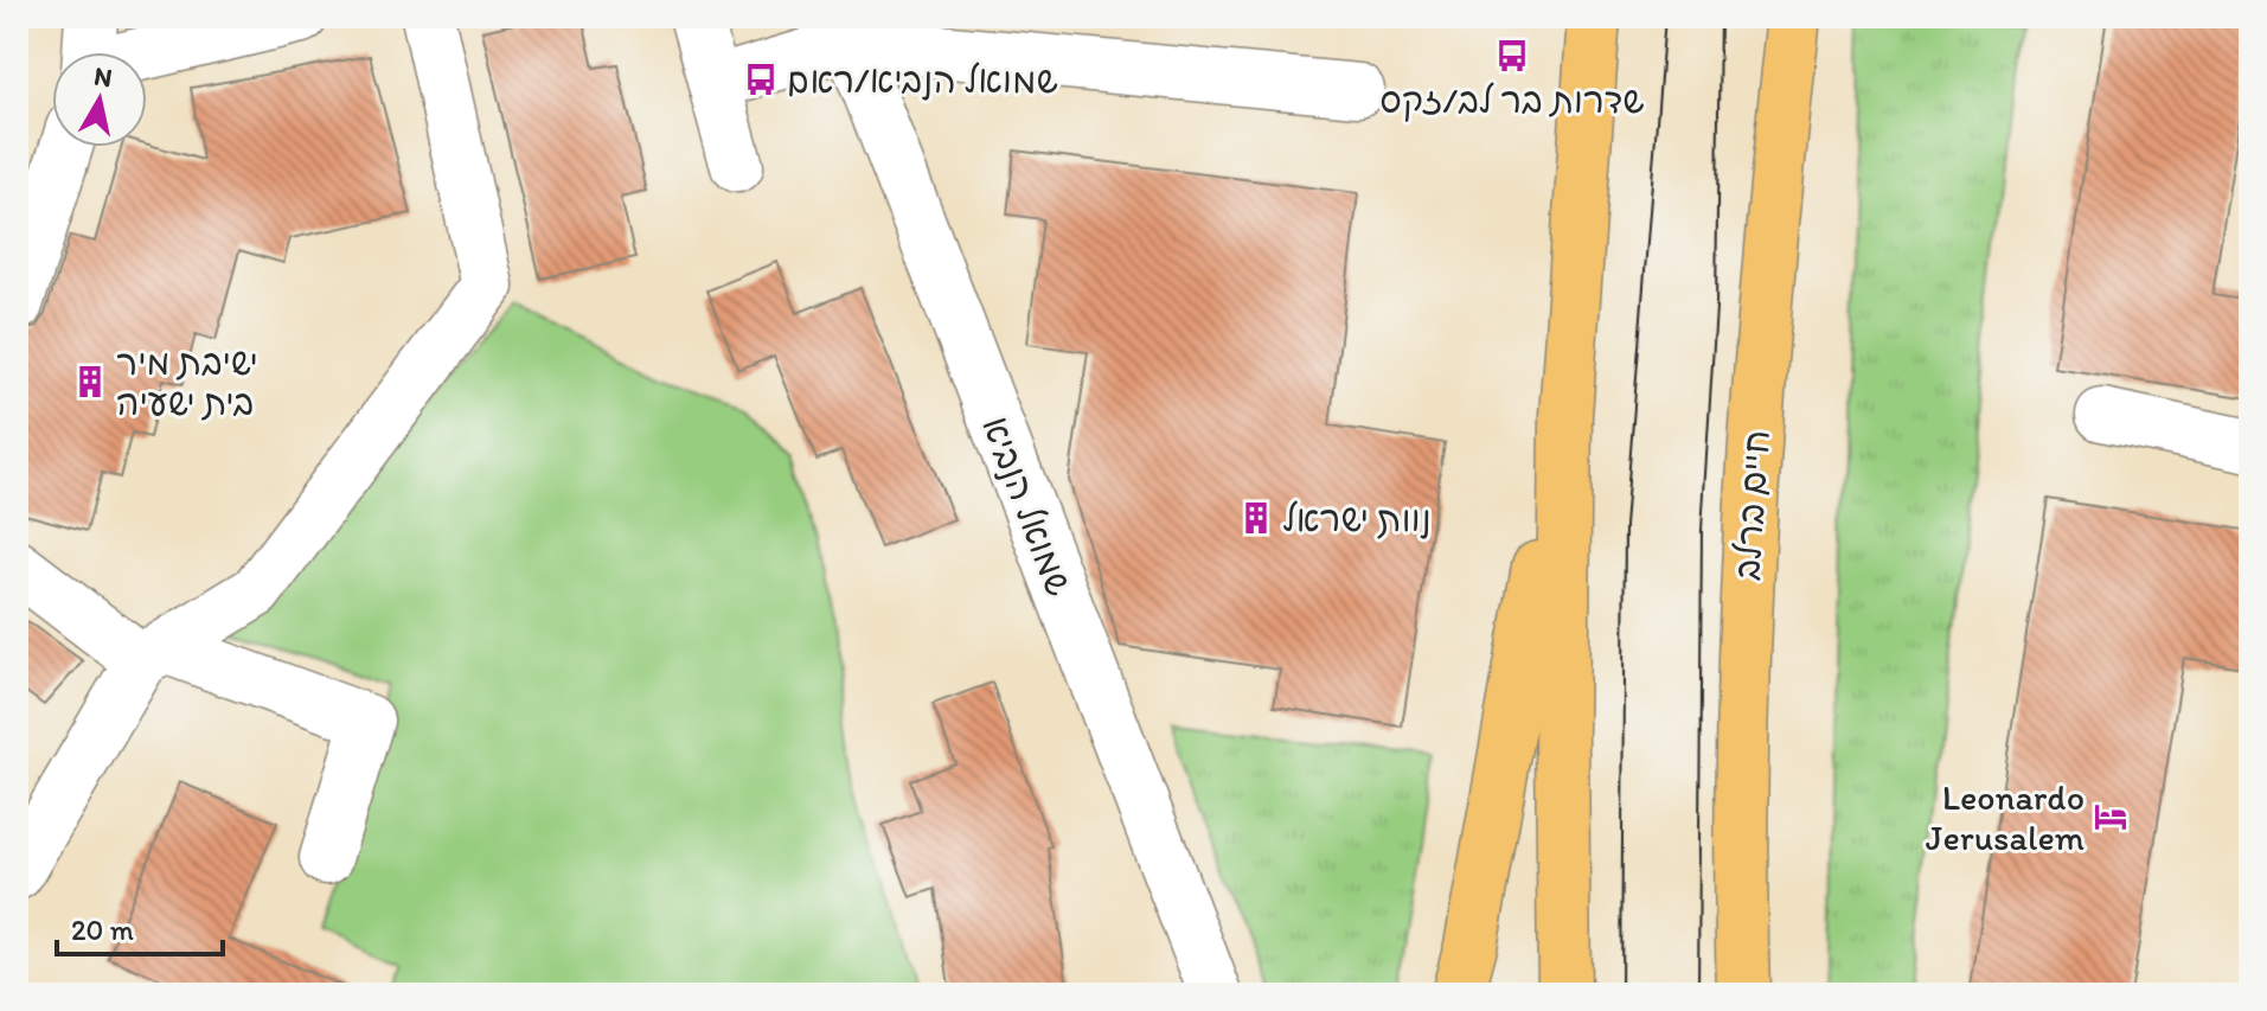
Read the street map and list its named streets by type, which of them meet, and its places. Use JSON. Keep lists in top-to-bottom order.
{
  "streets": {
    "highway": ["חיים ברלב"],
    "street": ["שמואל הנביא"]
  },
  "places": {
    "bus stop": ["שדרות בר לב/זקס", "שמואל הנביא/ראם"],
    "building": ["ישיבת מיר בית ישעיה", "נוות ישראל"],
    "hotel": ["Leonardo Jerusalem"]
  },
  "scale_bar": "20 m",
  "north": "top"
}
